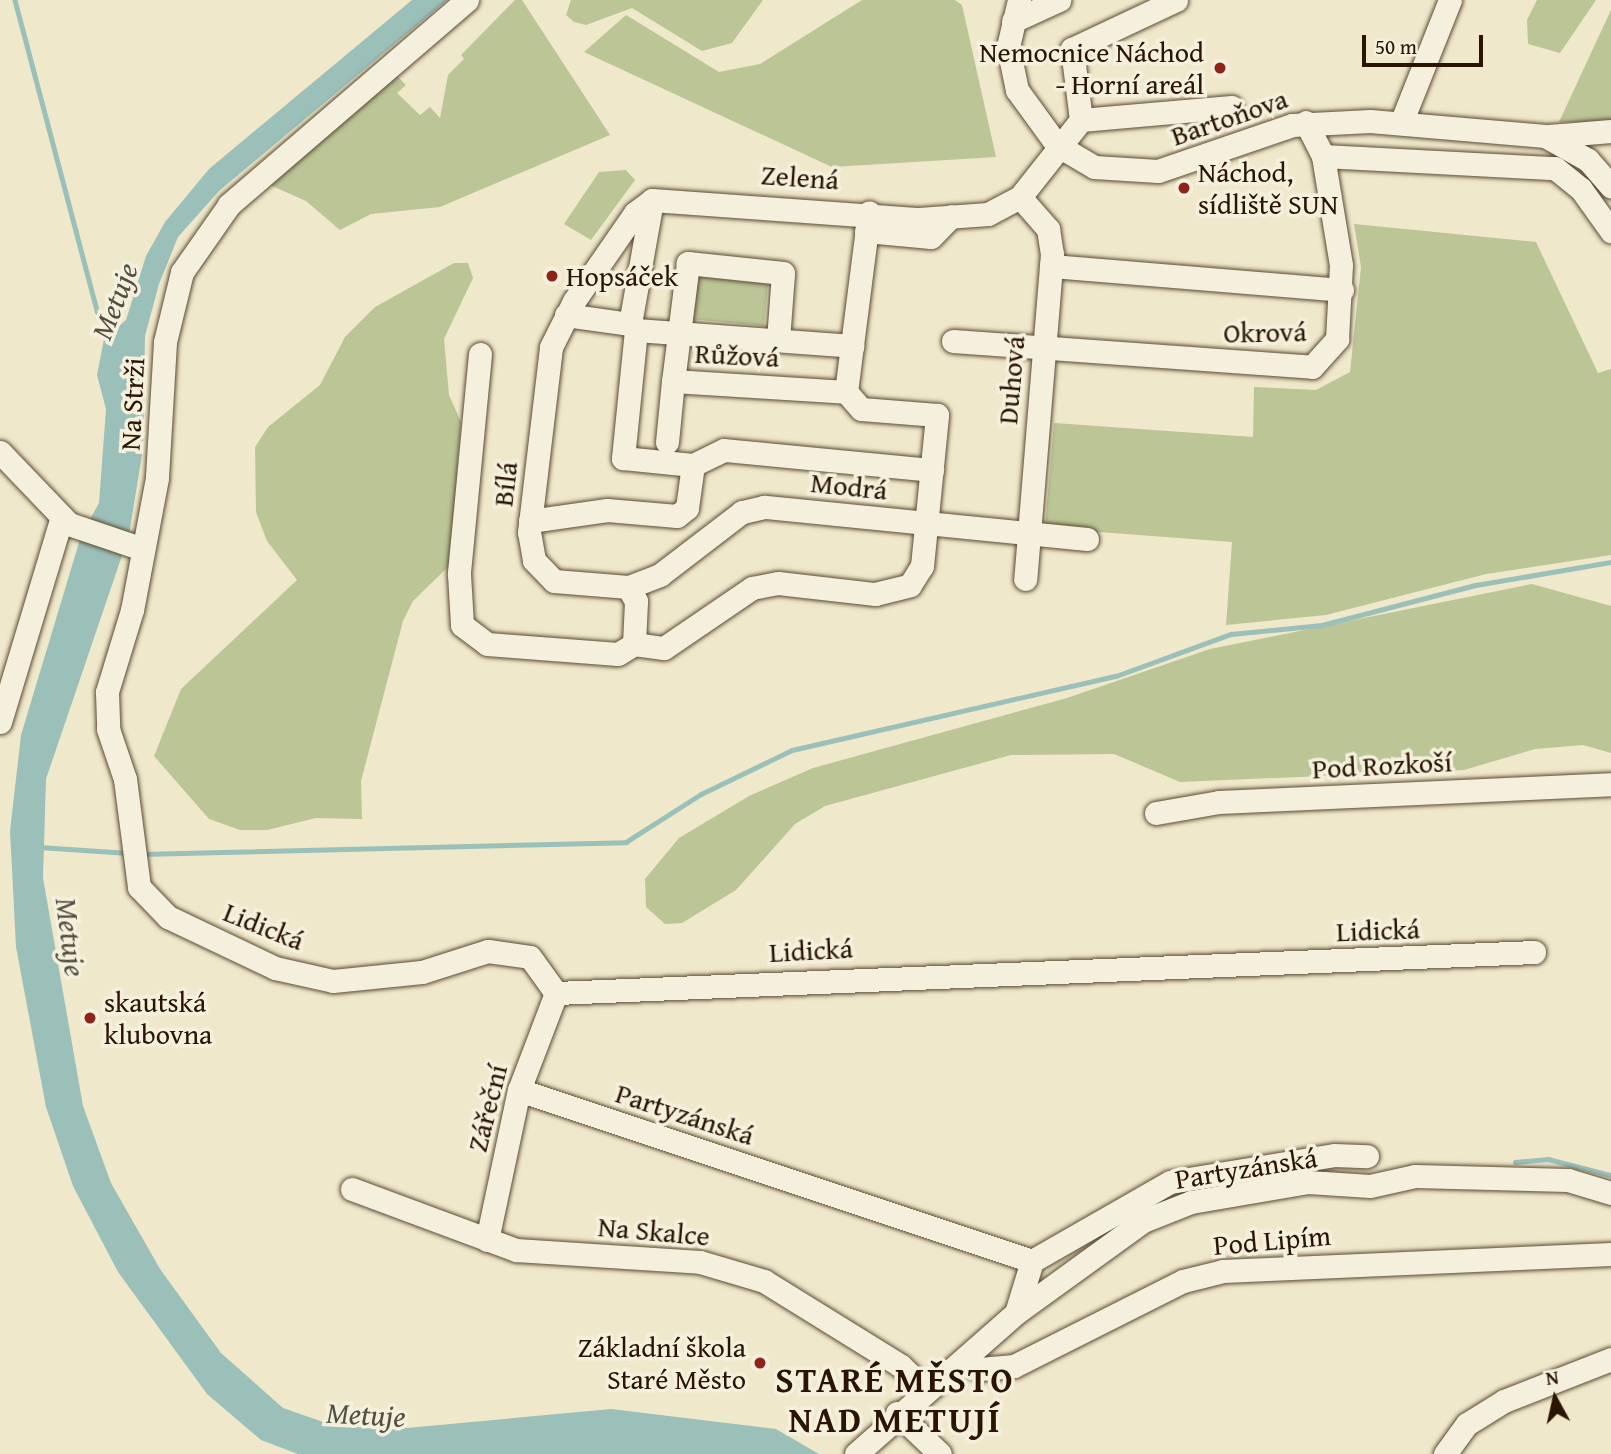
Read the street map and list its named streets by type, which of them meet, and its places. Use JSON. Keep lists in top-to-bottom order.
{
  "streets": {
    "street": [
      "Bartoňova",
      "Zelená",
      "Okrová",
      "Růžová",
      "Duhová",
      "Na Strži",
      "Bílá",
      "Modrá",
      "Pod Rozkoší",
      "Lidická",
      "Zářeční",
      "Partyzánská",
      "Na Skalce",
      "Pod Lipím"
    ]
  },
  "crossings": [
    ["Bartoňova", "Zelená"],
    ["Bartoňova", "Okrová"],
    ["Zelená", "Duhová"],
    ["Okrová", "Duhová"],
    ["Růžová", "Modrá"],
    ["Duhová", "Modrá"],
    ["Na Strži", "Lidická"],
    ["Bílá", "Modrá"],
    ["Lidická", "Zářeční"],
    ["Zářeční", "Partyzánská"],
    ["Zářeční", "Na Skalce"],
    ["Partyzánská", "Na Skalce"],
    ["Partyzánská", "Pod Lipím"]
  ],
  "districts": ["STARÉ MĚSTO NAD METUJÍ"],
  "water": ["Metuje"],
  "places": [
    "Nemocnice Náchod - Horní areál",
    "Náchod, sídliště SUN",
    "Hopsáček",
    "skautská klubovna",
    "Základní škola Staré Město"
  ],
  "scale_bar": "50 m",
  "north": "top"
}
